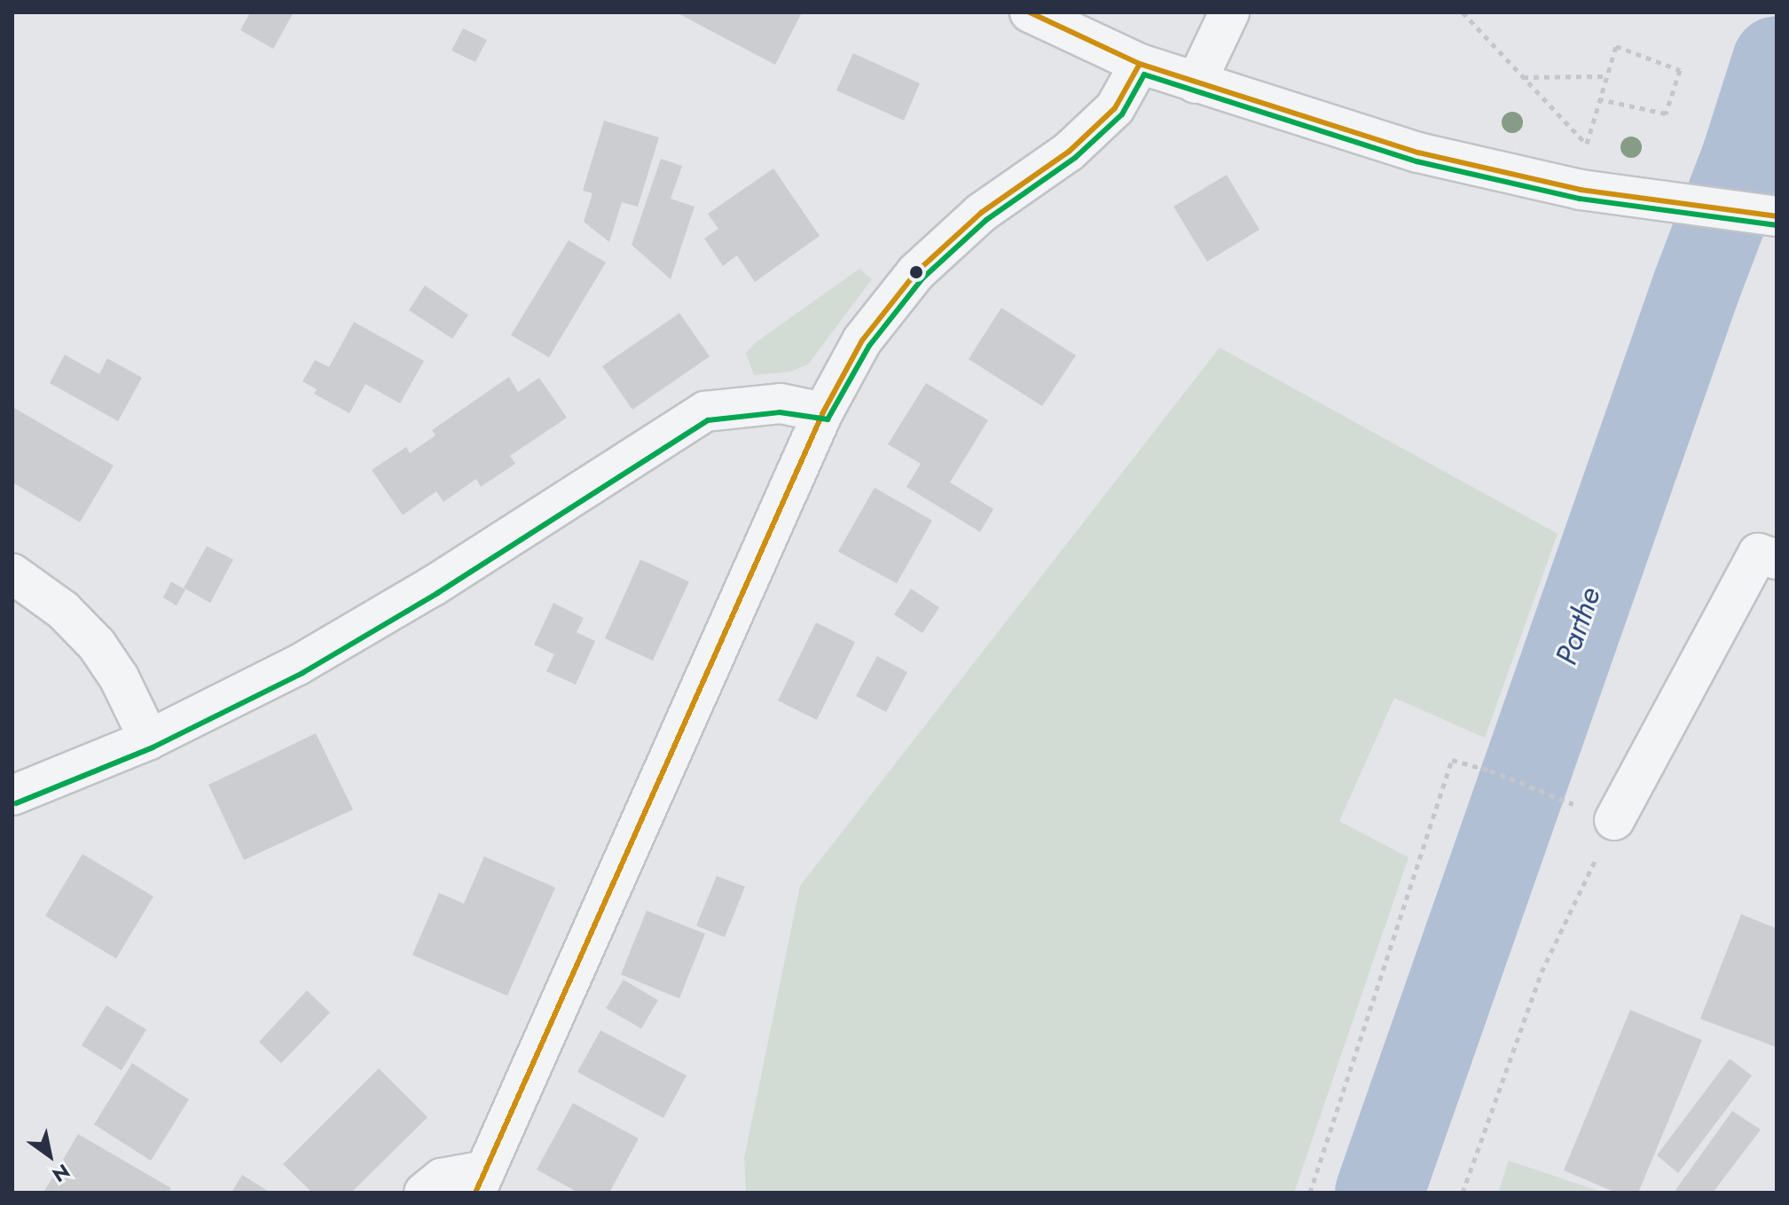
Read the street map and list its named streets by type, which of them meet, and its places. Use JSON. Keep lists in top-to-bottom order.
{
  "water": ["Parthe"],
  "north": "bottom right"
}
